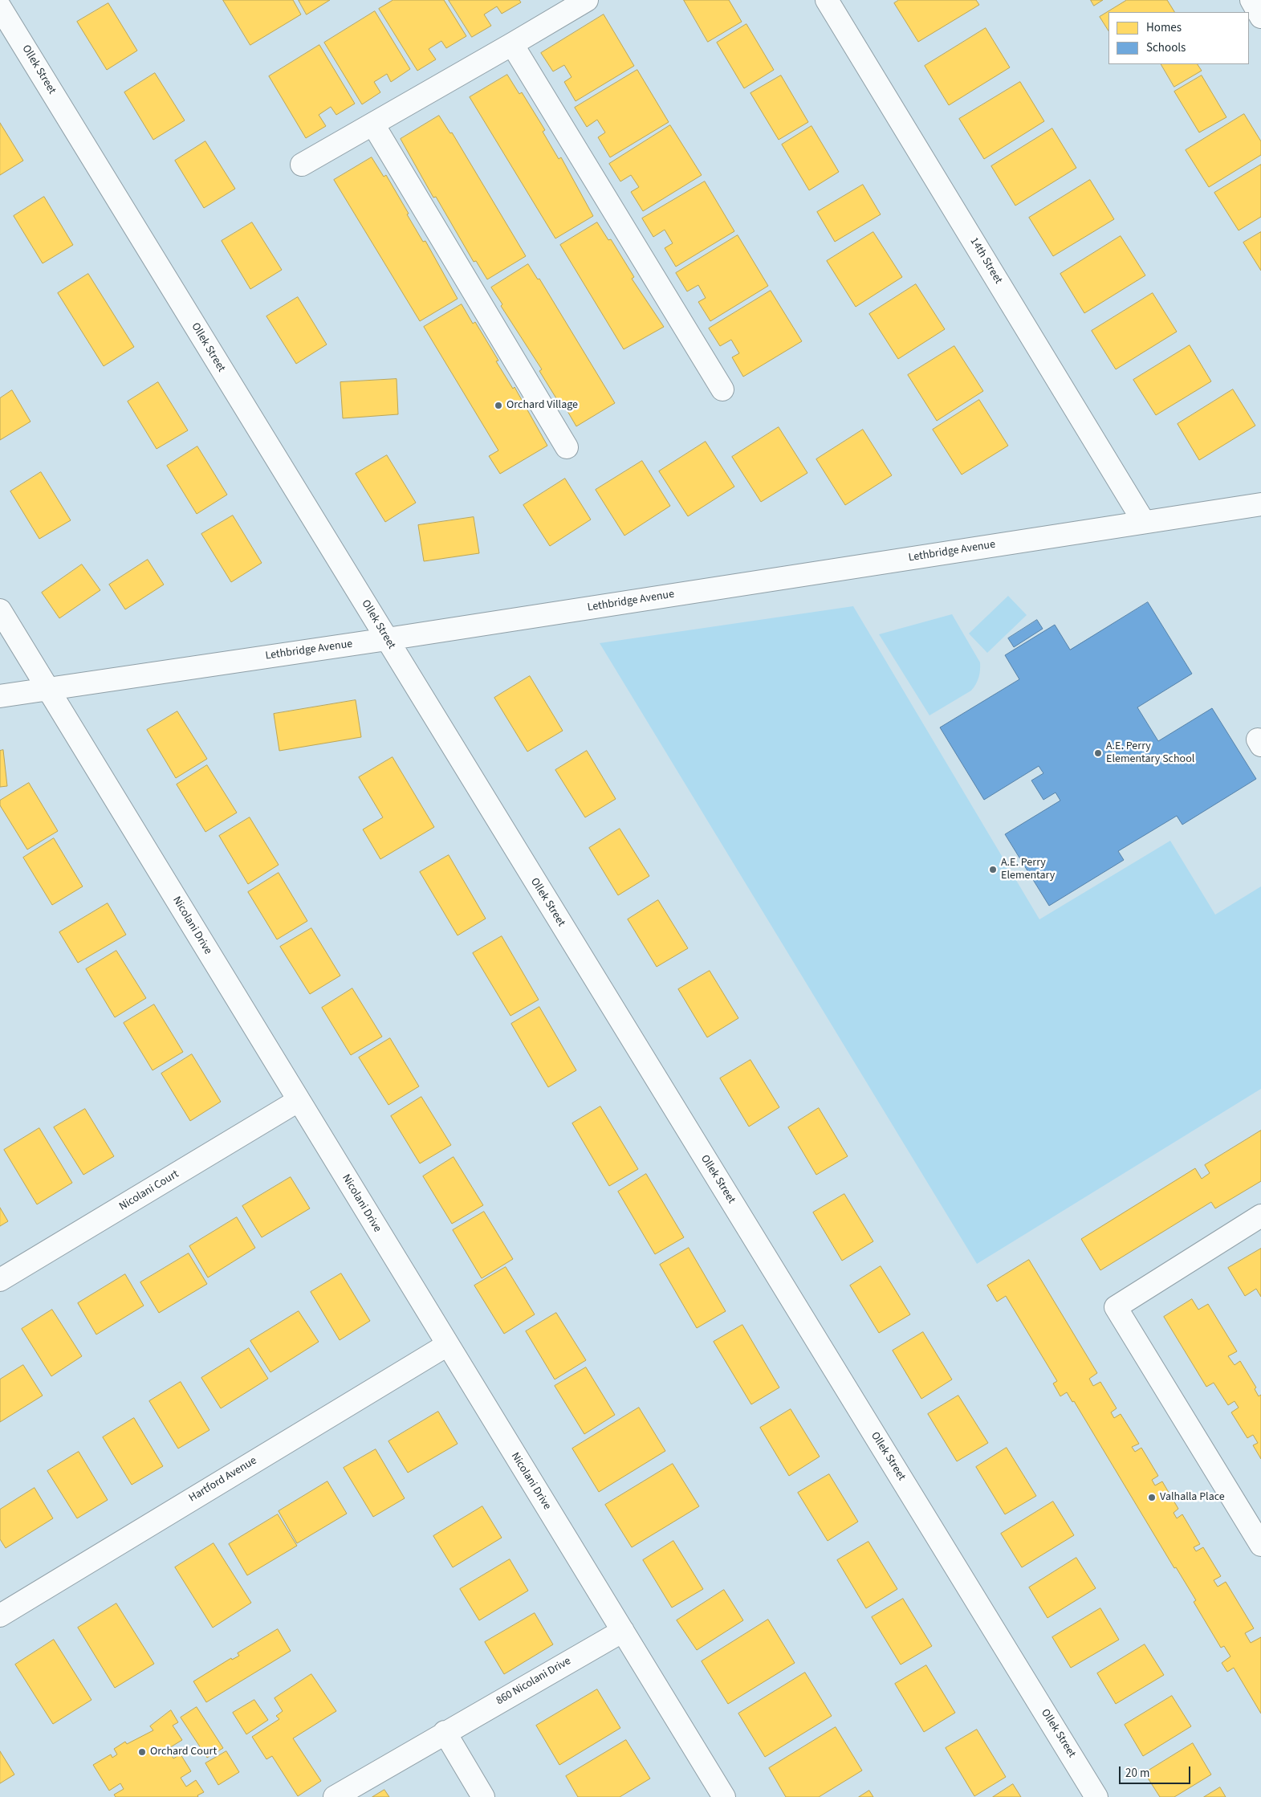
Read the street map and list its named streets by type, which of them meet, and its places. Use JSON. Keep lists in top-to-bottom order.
{
  "streets": {
    "street": [
      "Ollek Street",
      "14th Street",
      "Lethbridge Avenue",
      "Nicolani Drive",
      "Nicolani Court",
      "Hartford Avenue",
      "860 Nicolani Drive"
    ]
  },
  "crossings": [
    ["Ollek Street", "Lethbridge Avenue"],
    ["14th Street", "Lethbridge Avenue"],
    ["Lethbridge Avenue", "Nicolani Drive"],
    ["Nicolani Drive", "Nicolani Court"],
    ["Nicolani Drive", "Hartford Avenue"],
    ["Nicolani Drive", "860 Nicolani Drive"]
  ],
  "places": [
    "Orchard Village",
    "A.E. Perry Elementary School",
    "A.E. Perry Elementary",
    "Valhalla Place",
    "Orchard Court"
  ],
  "legend": ["Homes", "Schools"],
  "scale_bar": "20 m"
}
